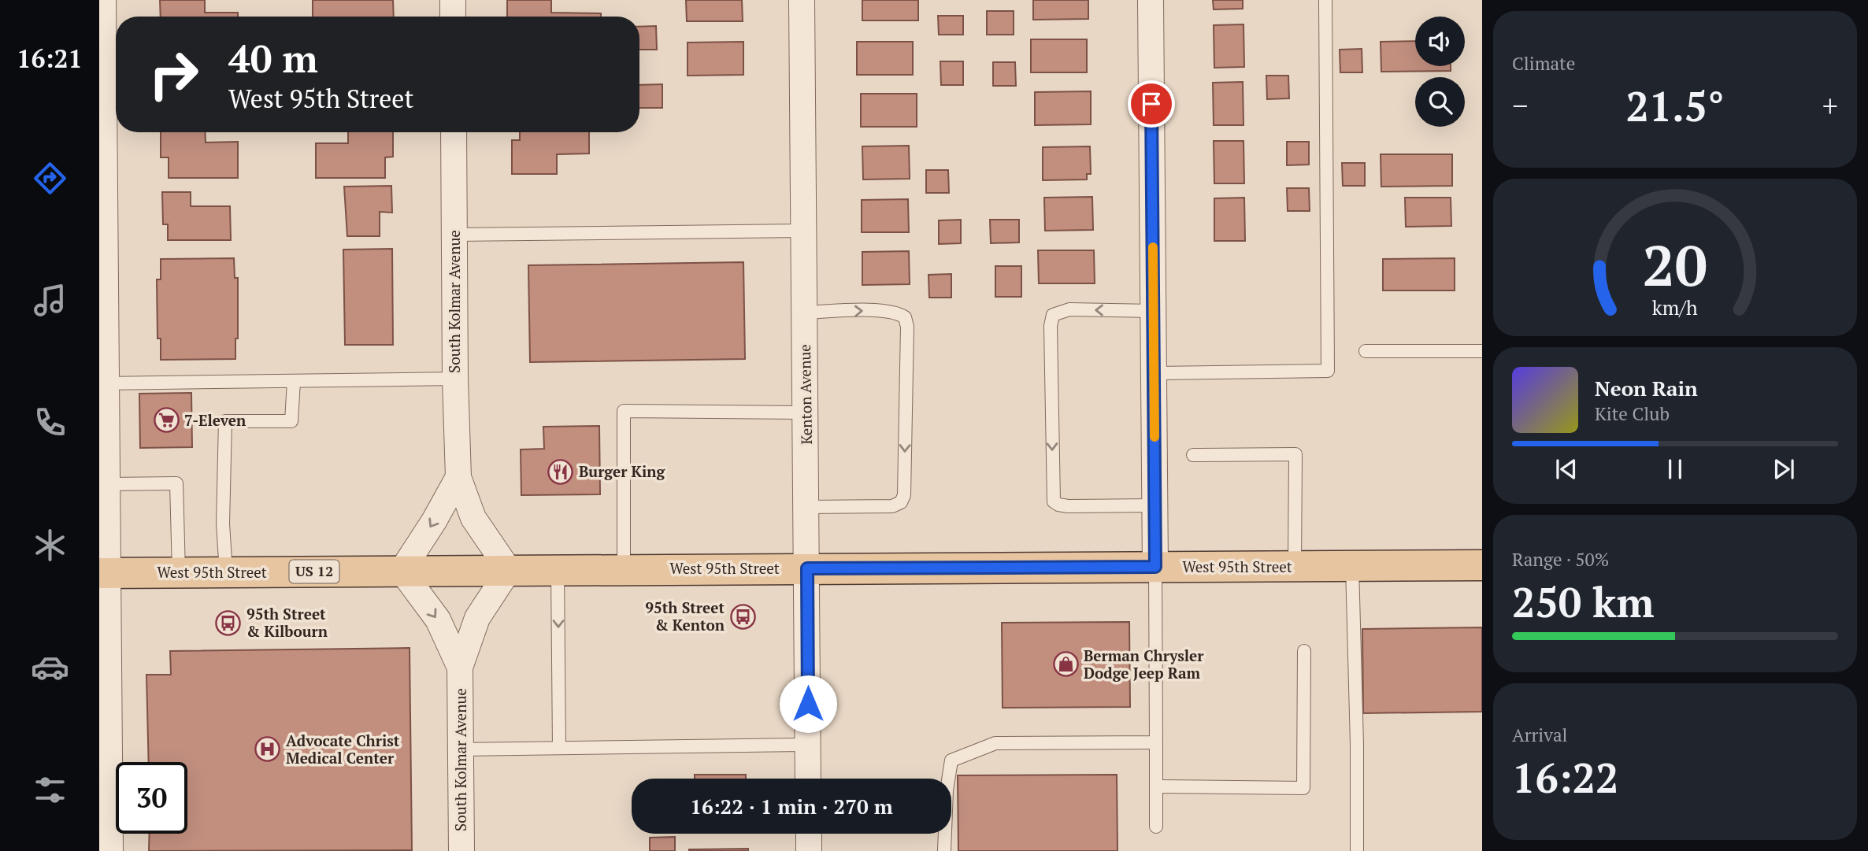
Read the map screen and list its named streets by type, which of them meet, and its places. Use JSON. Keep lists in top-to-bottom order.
{
  "streets": {
    "main road": ["West 95th Street", "US 12"],
    "street": ["South Kolmar Avenue", "Kenton Avenue"]
  },
  "crossings": [
    ["South Kolmar Avenue", "West 95th Street"],
    ["Kenton Avenue", "West 95th Street"]
  ],
  "places": {
    "supermarket": ["7-Eleven"],
    "restaurant": ["Burger King"],
    "bus stop": ["95th Street & Kenton", "95th Street & Kilbourn"],
    "shop": ["Berman Chrysler Dodge Jeep Ram"],
    "hospital": ["Advocate Christ Medical Center"]
  },
  "page": {
    "tabs": "16:21",
    "tile": [
      "Climate",
      ["Range · 50%", "250 km"],
      ["Arrival", "16:22"]
    ],
    "turn": ["40 m", "West 95th Street"],
    "heat": ["−", "21.5°", "+"],
    "song": ["Neon Rain", "Kite Club"],
    "limit": "30",
    "trip": "16:22 · 1 min · 270 m",
    "gauge": ["20", "km/h"]
  }
}
